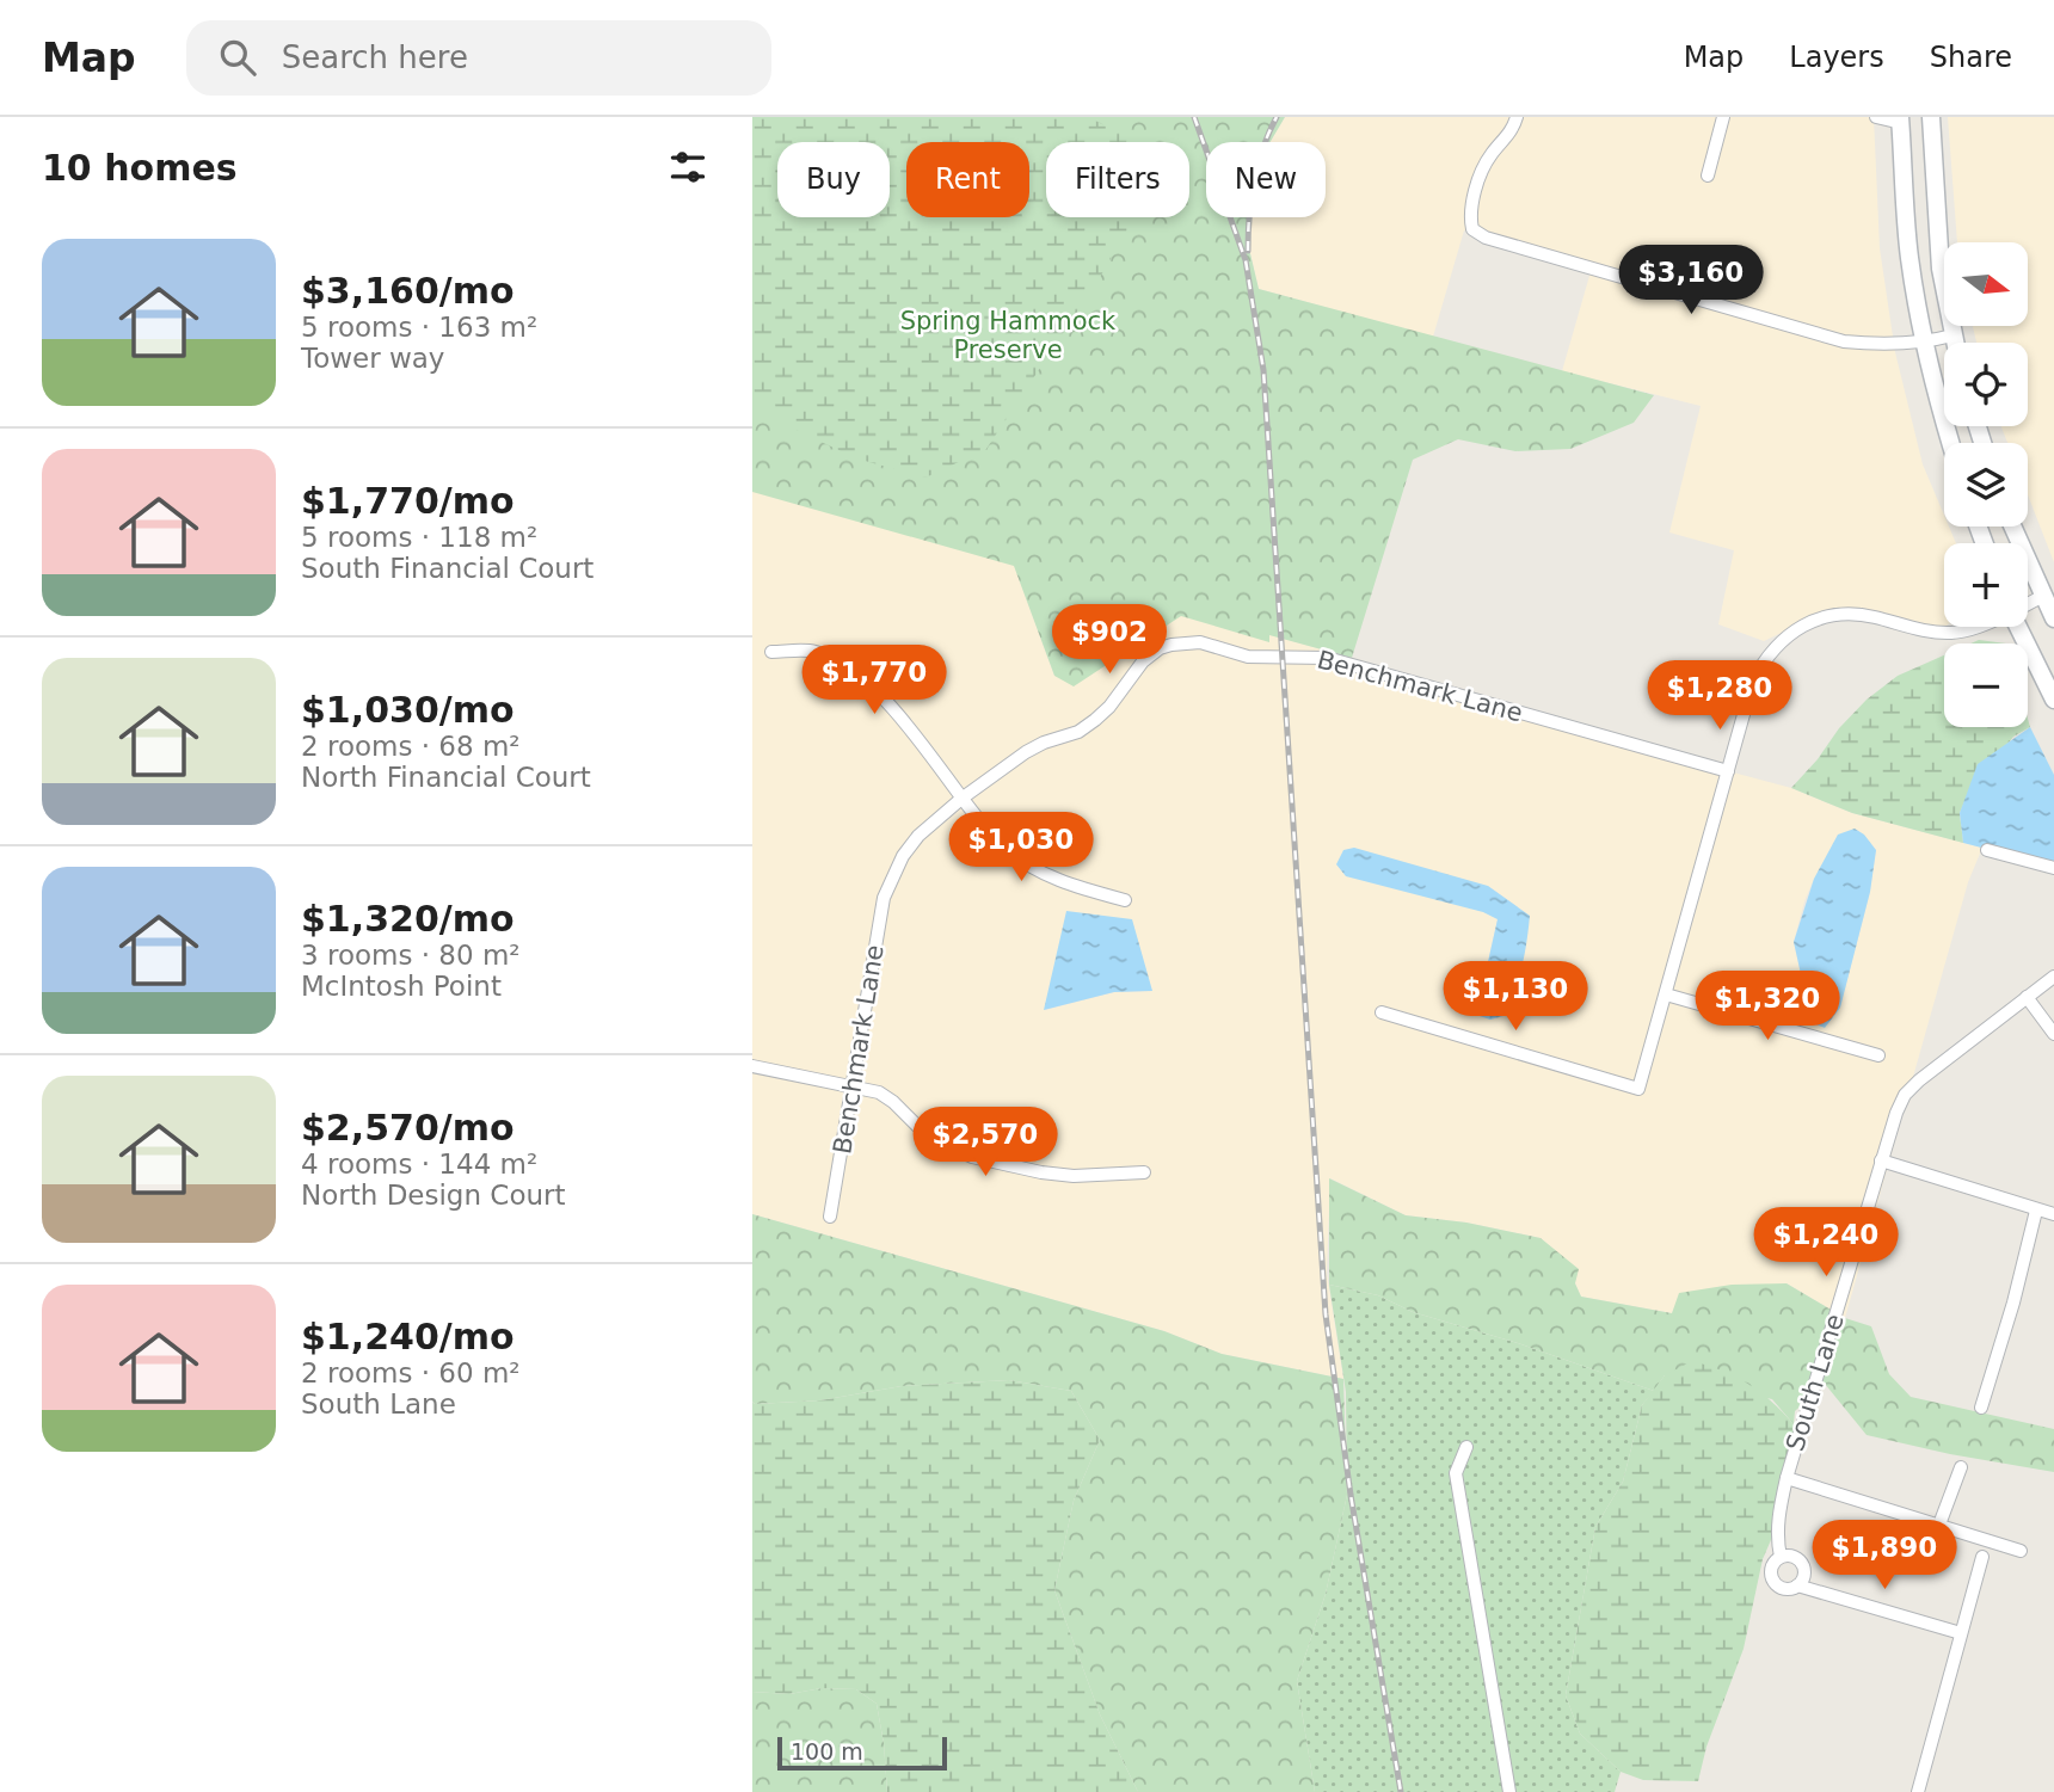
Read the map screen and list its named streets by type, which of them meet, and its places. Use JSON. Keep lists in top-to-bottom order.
{
  "streets": {
    "street": ["Benchmark Lane", "South Lane"]
  },
  "parks": ["Spring Hammock Preserve"],
  "scale_bar": "100 m",
  "north": "right",
  "page": {
    "header": "Map",
    "search": "Search here",
    "nav": ["Map", "Layers", "Share"],
    "heading": "10 homes",
    "chip": [
      "Buy",
      "Rent",
      "Filters",
      "New"
    ],
    "list": [
      {
        "name": "$3,160/mo",
        "note": "5 rooms · 163 m² · Tower way"
      },
      {
        "name": "$1,770/mo",
        "note": "5 rooms · 118 m² · South Financial Court"
      },
      {
        "name": "$1,030/mo",
        "note": "2 rooms · 68 m² · North Financial Court"
      },
      {
        "name": "$1,320/mo",
        "note": "3 rooms · 80 m² · McIntosh Point"
      },
      {
        "name": "$2,570/mo",
        "note": "4 rooms · 144 m² · North Design Court"
      },
      {
        "name": "$1,240/mo",
        "note": "2 rooms · 60 m² · South Lane"
      }
    ],
    "map_buttons": ["+", "−"],
    "price": [
      "$3,160",
      "$902",
      "$1,770",
      "$1,280",
      "$1,030",
      "$1,130",
      "$1,320",
      "$2,570",
      "$1,240",
      "$1,890"
    ],
    "scale": "100 m"
  }
}
